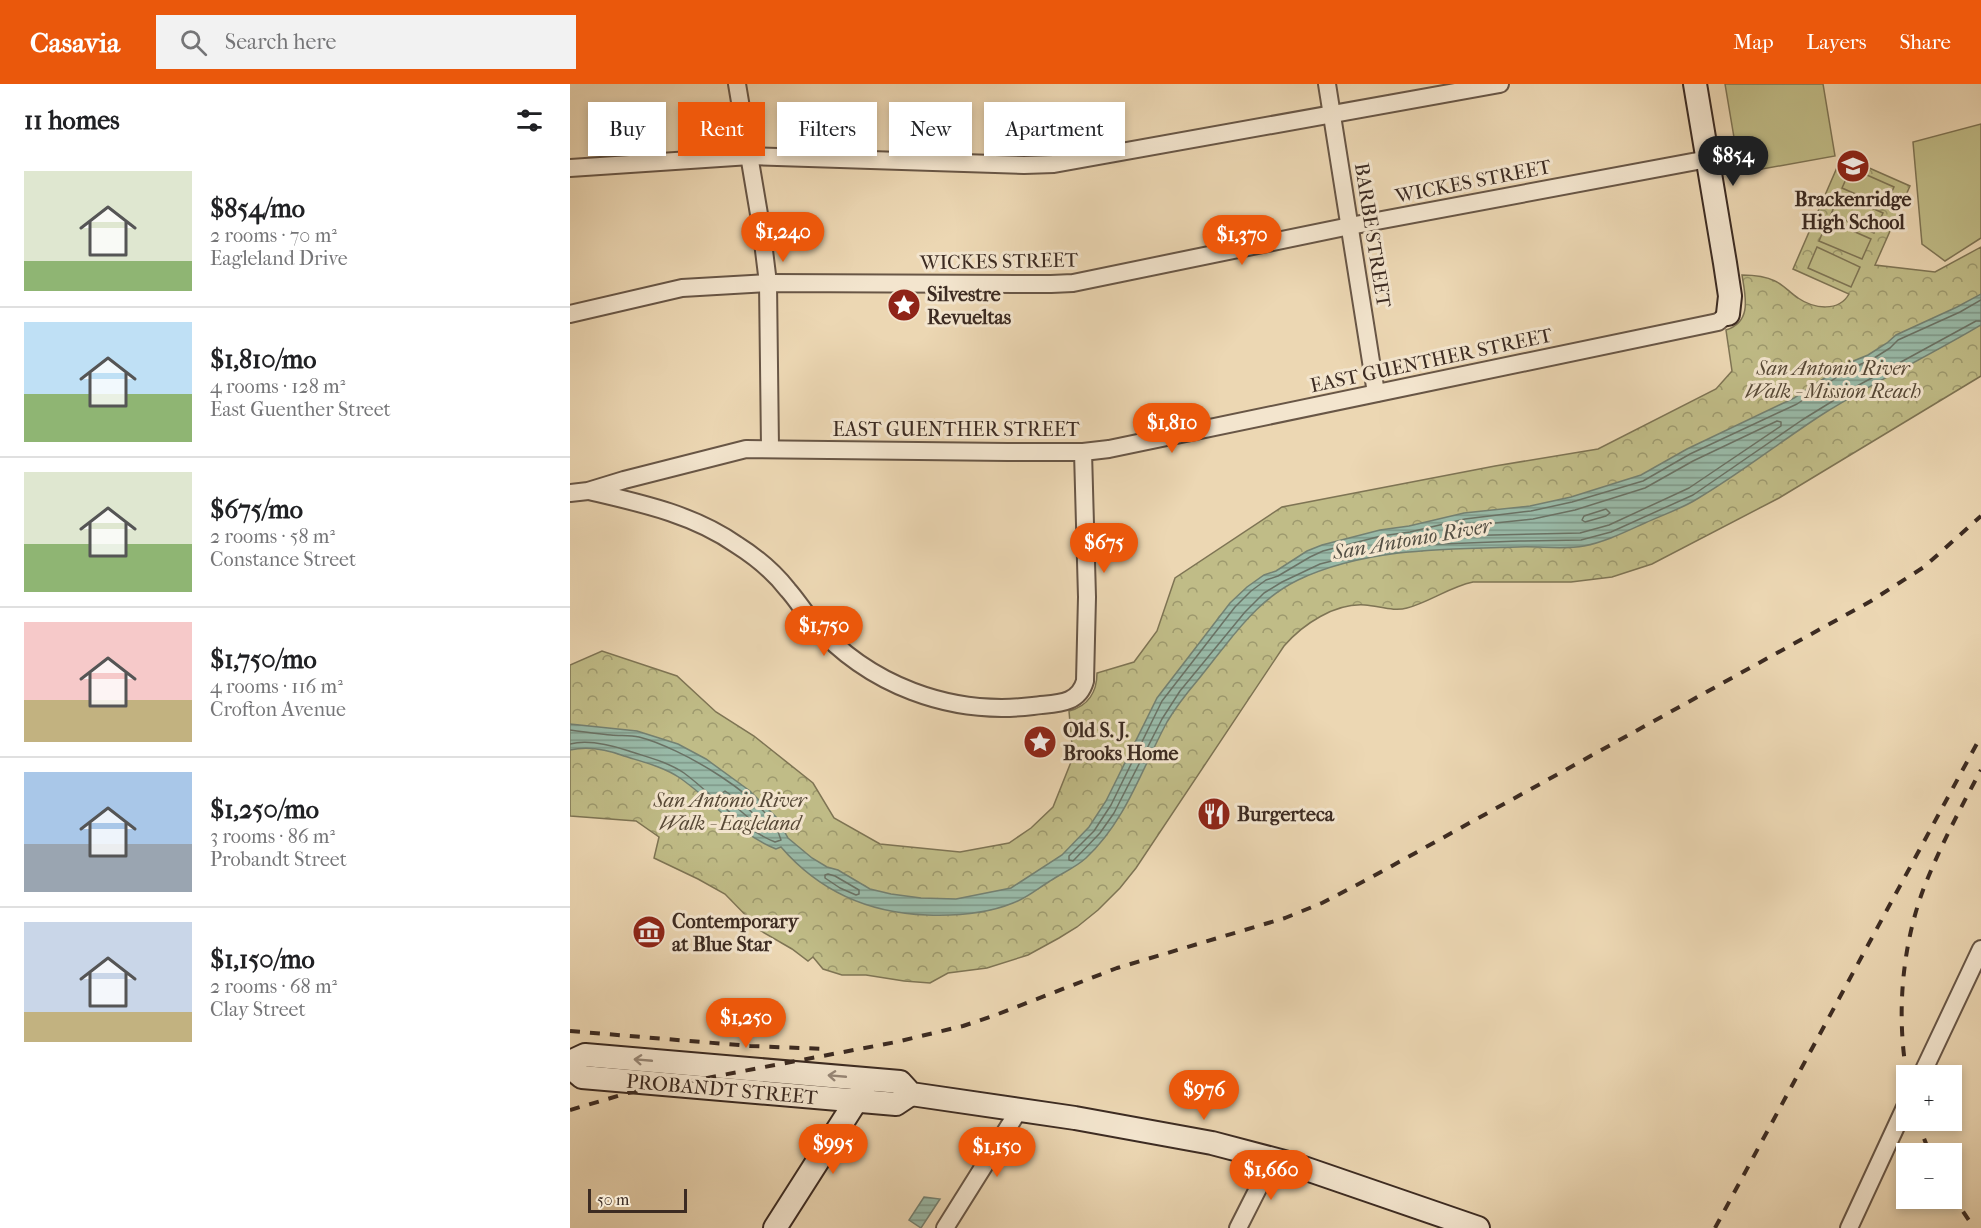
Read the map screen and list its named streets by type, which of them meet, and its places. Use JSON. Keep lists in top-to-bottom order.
{
  "streets": {
    "main road": ["PROBANDT STREET"],
    "street": ["WICKES STREET", "BARBE STREET", "EAST GUENTHER STREET"]
  },
  "crossings": [
    ["WICKES STREET", "BARBE STREET"],
    ["BARBE STREET", "EAST GUENTHER STREET"]
  ],
  "water": ["San Antonio River"],
  "parks": ["San Antonio River Walk - Mission Reach", "San Antonio River Walk - Eagleland"],
  "places": {
    "school or university": ["Brackenridge High School"],
    "place": ["Silvestre Revueltas", "Old S. J. Brooks Home"],
    "restaurant": ["Burgerteca"],
    "museum": ["Contemporary at Blue Star"]
  },
  "scale_bar": "50 m",
  "page": {
    "header": "Casavia",
    "search": "Search here",
    "nav": ["Map", "Layers", "Share"],
    "heading": "11 homes",
    "chip": [
      "Buy",
      "Rent",
      "Filters",
      "New",
      "Apartment"
    ],
    "price": [
      "$854",
      "$1,240",
      "$1,370",
      "$1,810",
      "$675",
      "$1,750",
      "$1,250",
      "$976",
      "$995",
      "$1,150",
      "$1,660"
    ],
    "list": [
      {
        "name": "$854/mo",
        "note": "2 rooms · 70 m² · Eagleland Drive"
      },
      {
        "name": "$1,810/mo",
        "note": "4 rooms · 128 m² · East Guenther Street"
      },
      {
        "name": "$675/mo",
        "note": "2 rooms · 58 m² · Constance Street"
      },
      {
        "name": "$1,750/mo",
        "note": "4 rooms · 116 m² · Crofton Avenue"
      },
      {
        "name": "$1,250/mo",
        "note": "3 rooms · 86 m² · Probandt Street"
      },
      {
        "name": "$1,150/mo",
        "note": "2 rooms · 68 m² · Clay Street"
      }
    ],
    "map_buttons": ["+", "−"],
    "scale": "50 m"
  }
}
